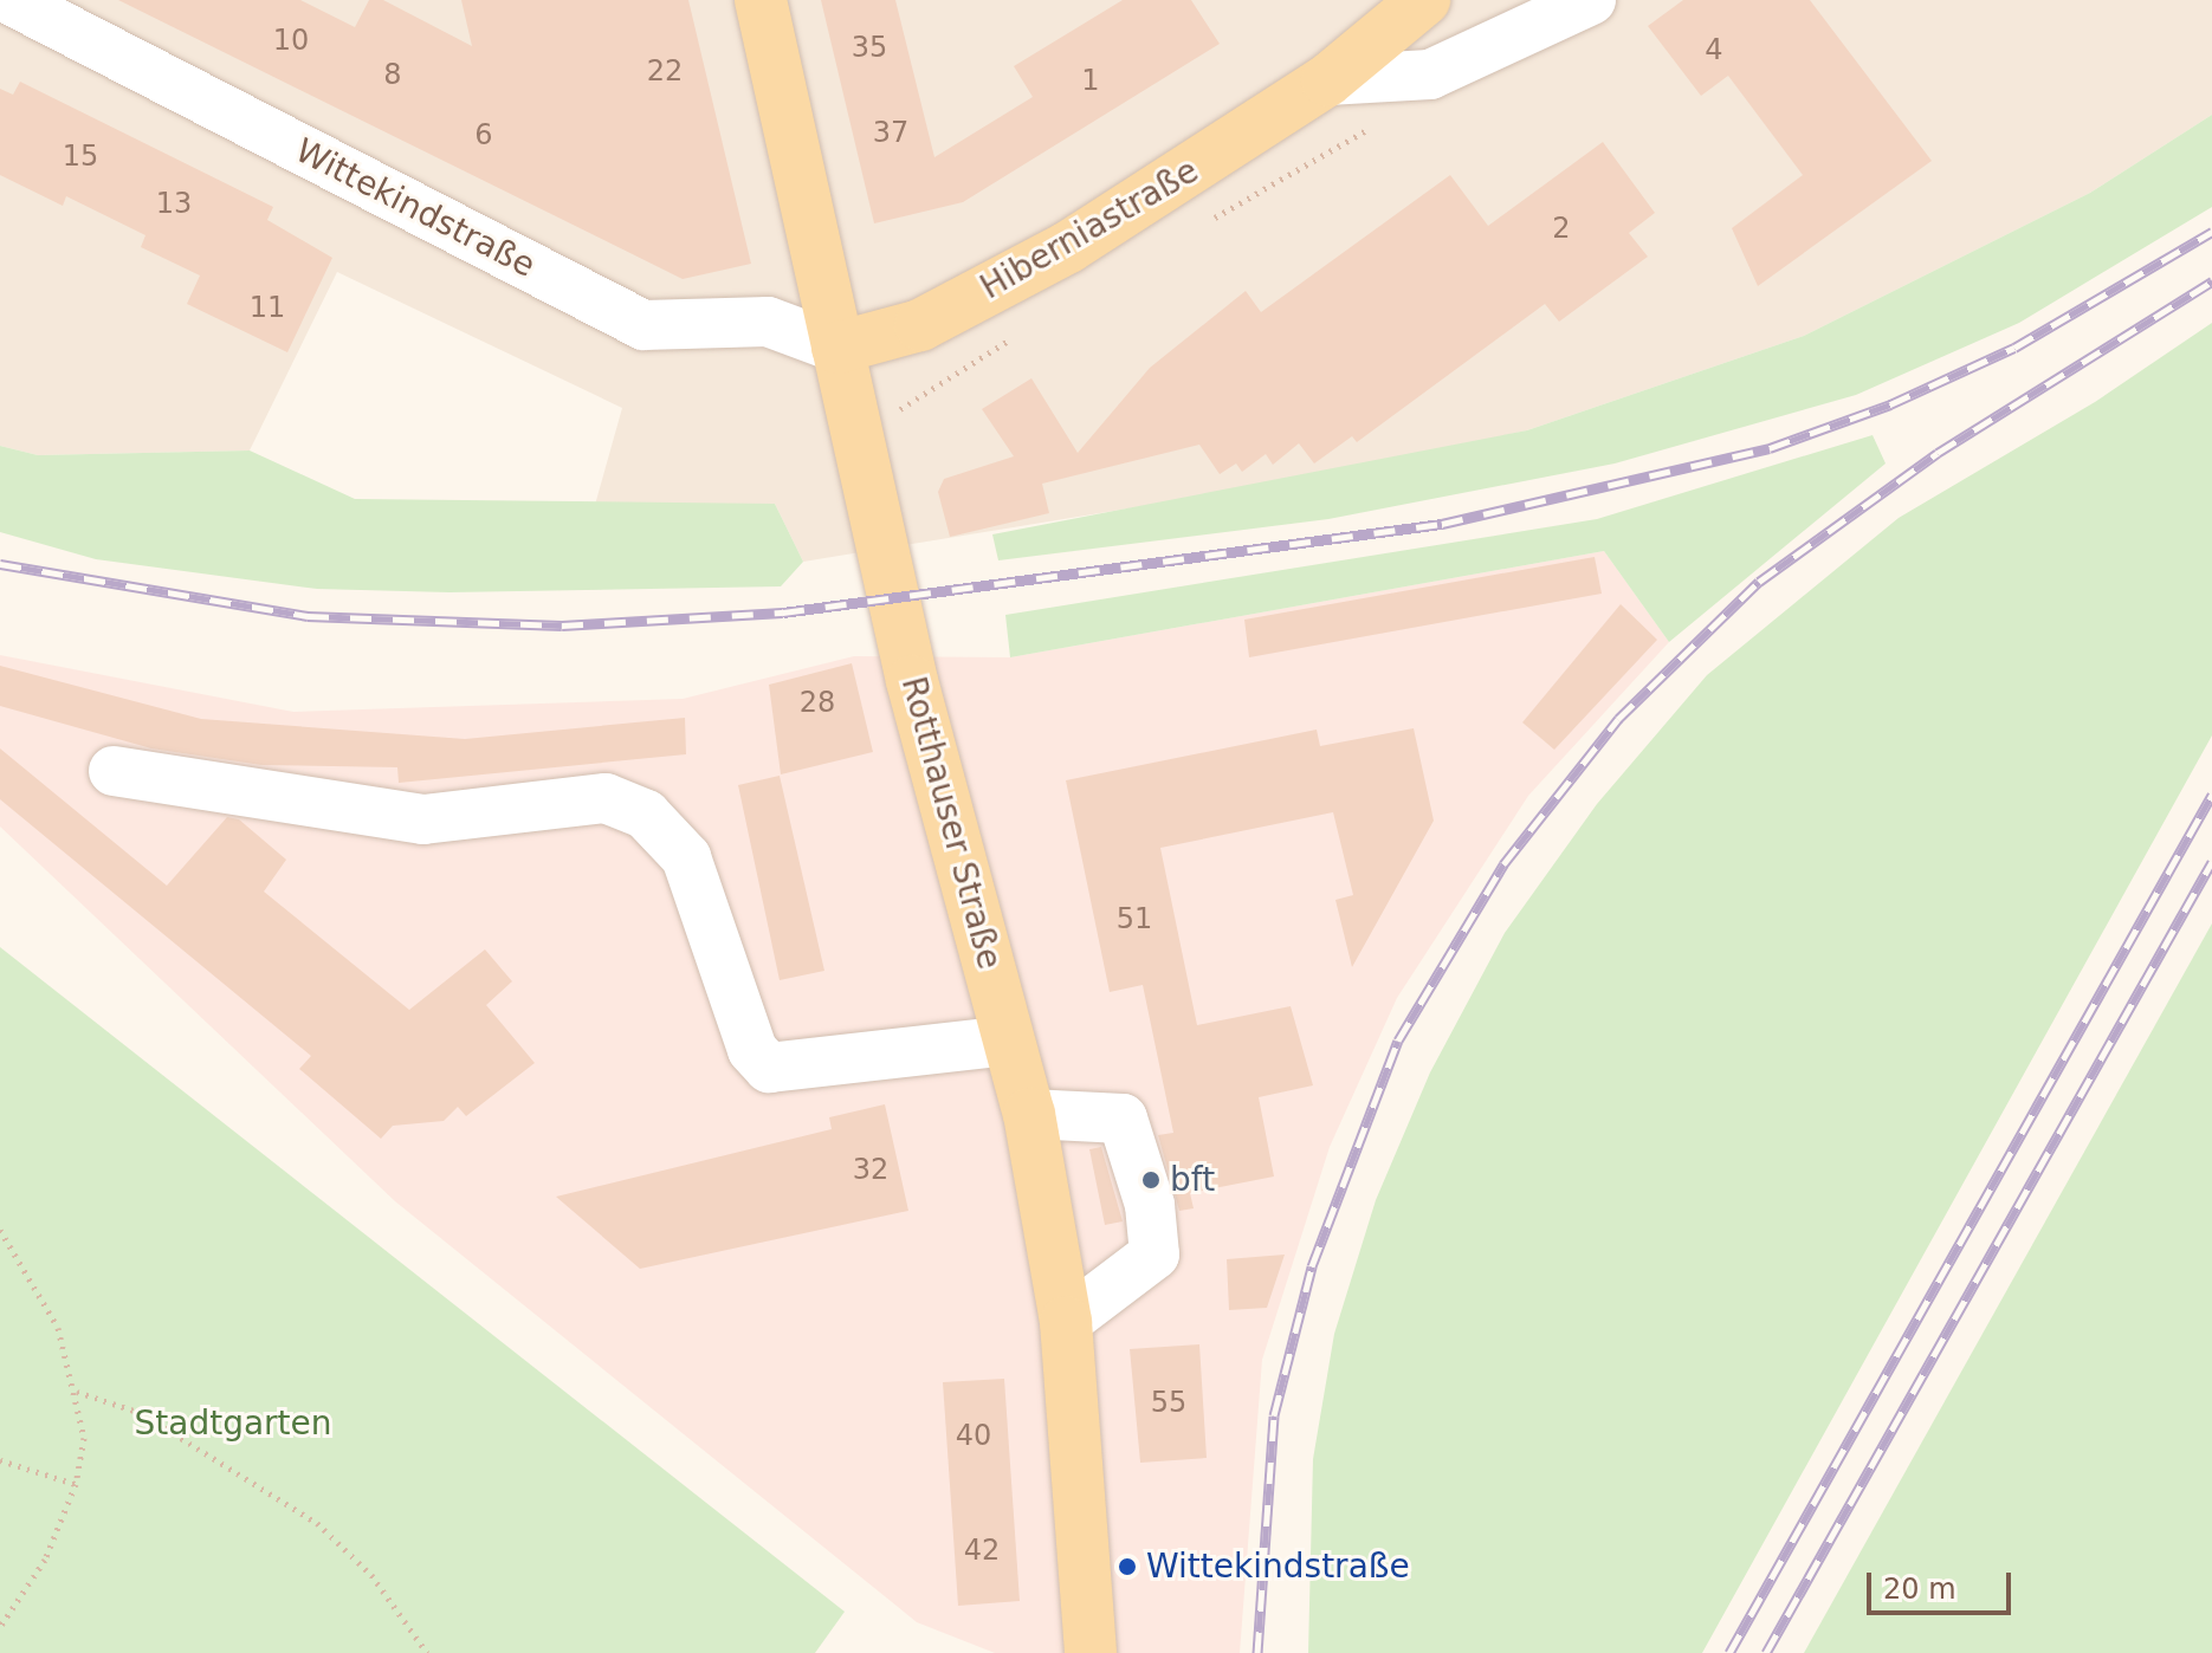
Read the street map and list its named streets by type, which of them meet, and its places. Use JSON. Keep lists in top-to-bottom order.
{
  "streets": {
    "main road": ["Hiberniastraße", "Rotthauser Straße"],
    "street": ["Wittekindstraße"]
  },
  "crossings": [
    ["Wittekindstraße", "Hiberniastraße"],
    ["Wittekindstraße", "Rotthauser Straße"],
    ["Hiberniastraße", "Rotthauser Straße"]
  ],
  "parks": ["Stadtgarten"],
  "places": ["bft", "Wittekindstraße"],
  "house_numbers": [
    "10",
    "35",
    "4",
    "22",
    "8",
    "1",
    "37",
    "6",
    "15",
    "13",
    "2",
    "11",
    "28",
    "51",
    "32",
    "55",
    "40",
    "42"
  ],
  "scale_bar": "20 m"
}
